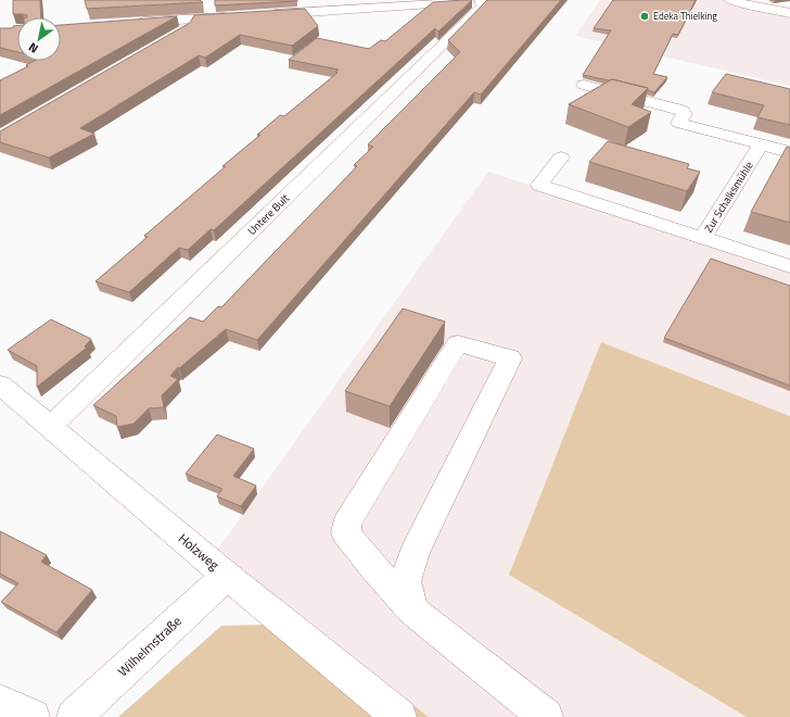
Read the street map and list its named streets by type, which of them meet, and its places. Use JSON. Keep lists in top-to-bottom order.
{
  "streets": {
    "street": [
      "Zur Schalksmühle",
      "Untere Bult",
      "Holzweg",
      "Wilhelmstraße"
    ]
  },
  "crossings": [
    ["Untere Bult", "Holzweg"],
    ["Holzweg", "Wilhelmstraße"]
  ],
  "places": ["Edeka Thielking"],
  "north": "bottom left"
}
